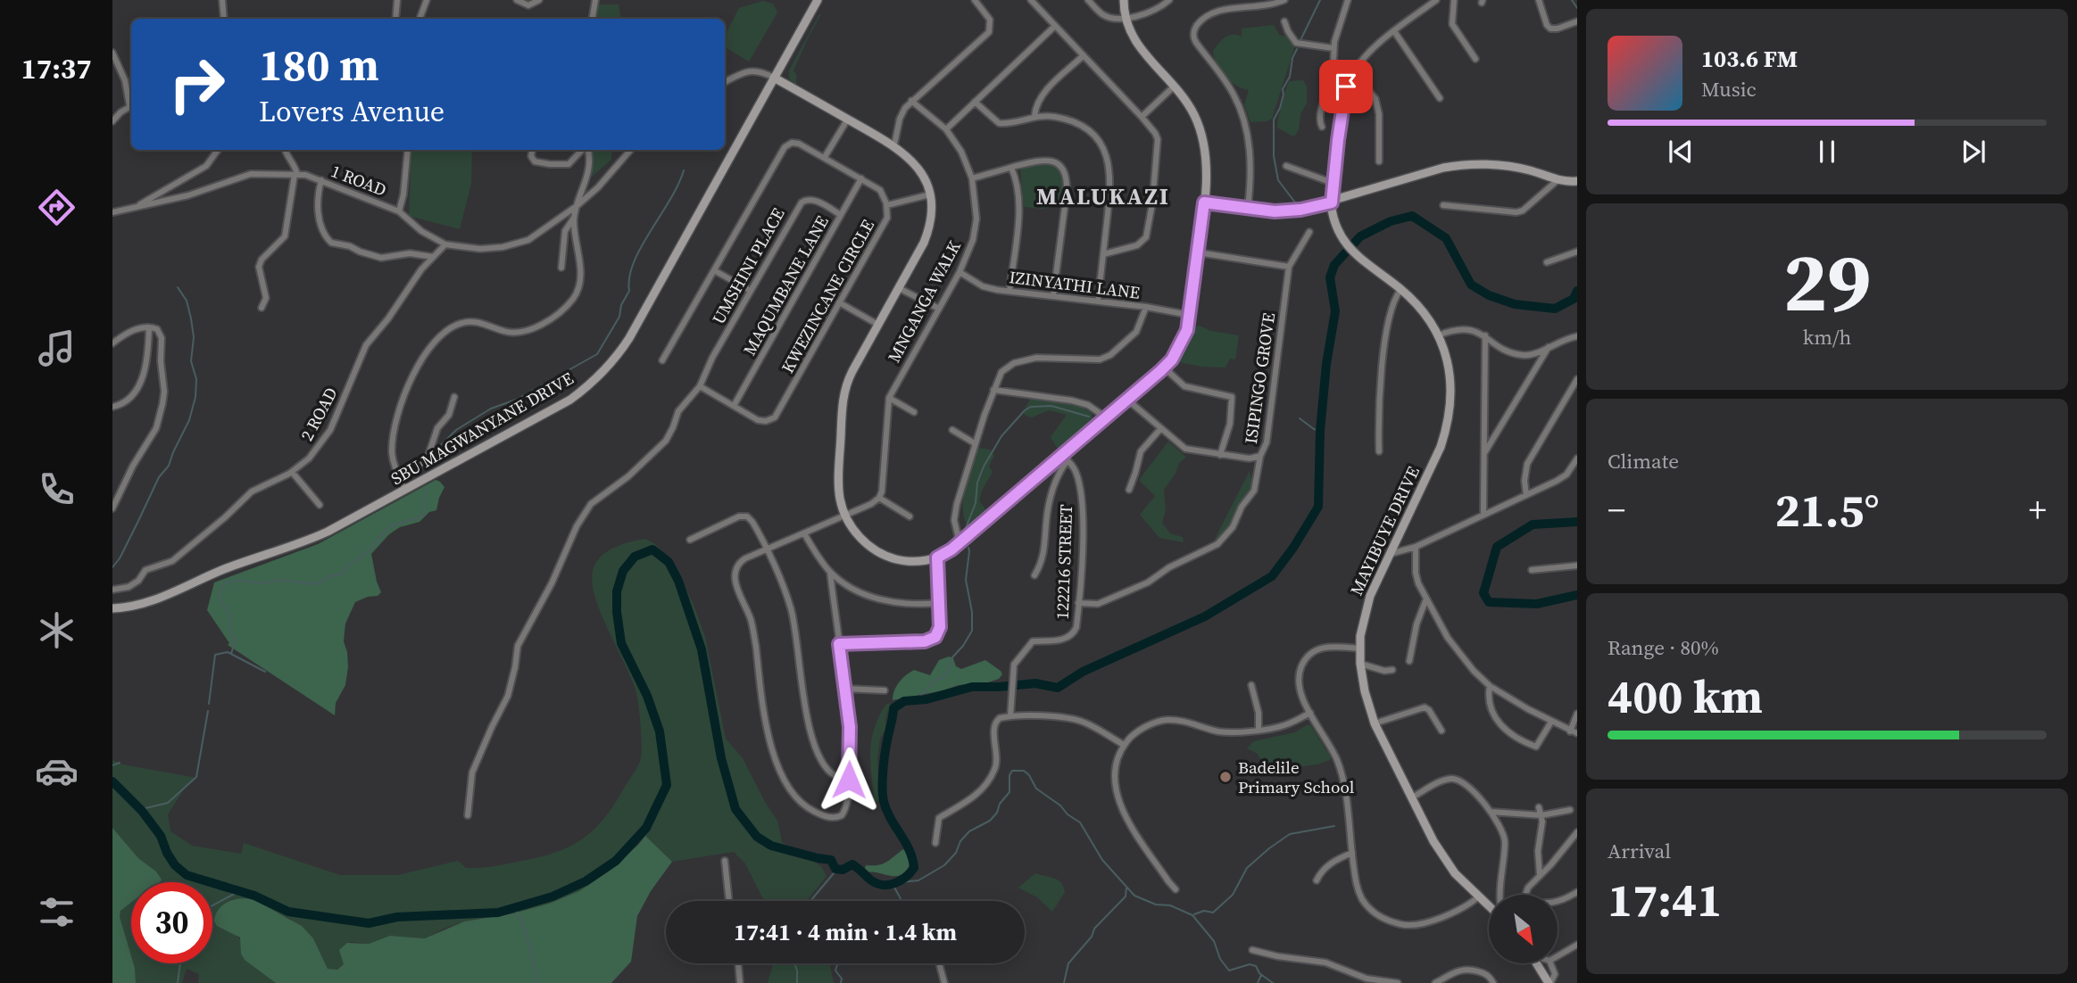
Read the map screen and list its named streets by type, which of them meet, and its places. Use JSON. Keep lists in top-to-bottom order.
{
  "streets": {
    "street": [
      "1 ROAD",
      "UMSHINI PLACE",
      "IZINYATHI LANE",
      "MAQUMBANE LANE",
      "KWEZINCANE CIRCLE",
      "MNGANGA WALK",
      "ISIPINGO GROVE",
      "2 ROAD",
      "SBU MAGWANYANE DRIVE",
      "MAYIBUYE DRIVE",
      "122216 STREET"
    ]
  },
  "crossings": [
    ["1 ROAD", "2 ROAD"],
    ["UMSHINI PLACE", "MAQUMBANE LANE"],
    ["UMSHINI PLACE", "KWEZINCANE CIRCLE"],
    ["IZINYATHI LANE", "MNGANGA WALK"],
    ["MAQUMBANE LANE", "KWEZINCANE CIRCLE"]
  ],
  "districts": ["MALUKAZI"],
  "places": ["Badelile Primary School"],
  "north": "bottom right",
  "page": {
    "tabs": "17:37",
    "turn": ["180 m", "Lovers Avenue"],
    "song": ["103.6 FM", "Music"],
    "tile": [
      ["29", "km/h"],
      "Climate",
      ["Range · 80%", "400 km"],
      ["Arrival", "17:41"]
    ],
    "heat": ["−", "21.5°", "+"],
    "limit": "30",
    "trip": "17:41 · 4 min · 1.4 km"
  }
}
